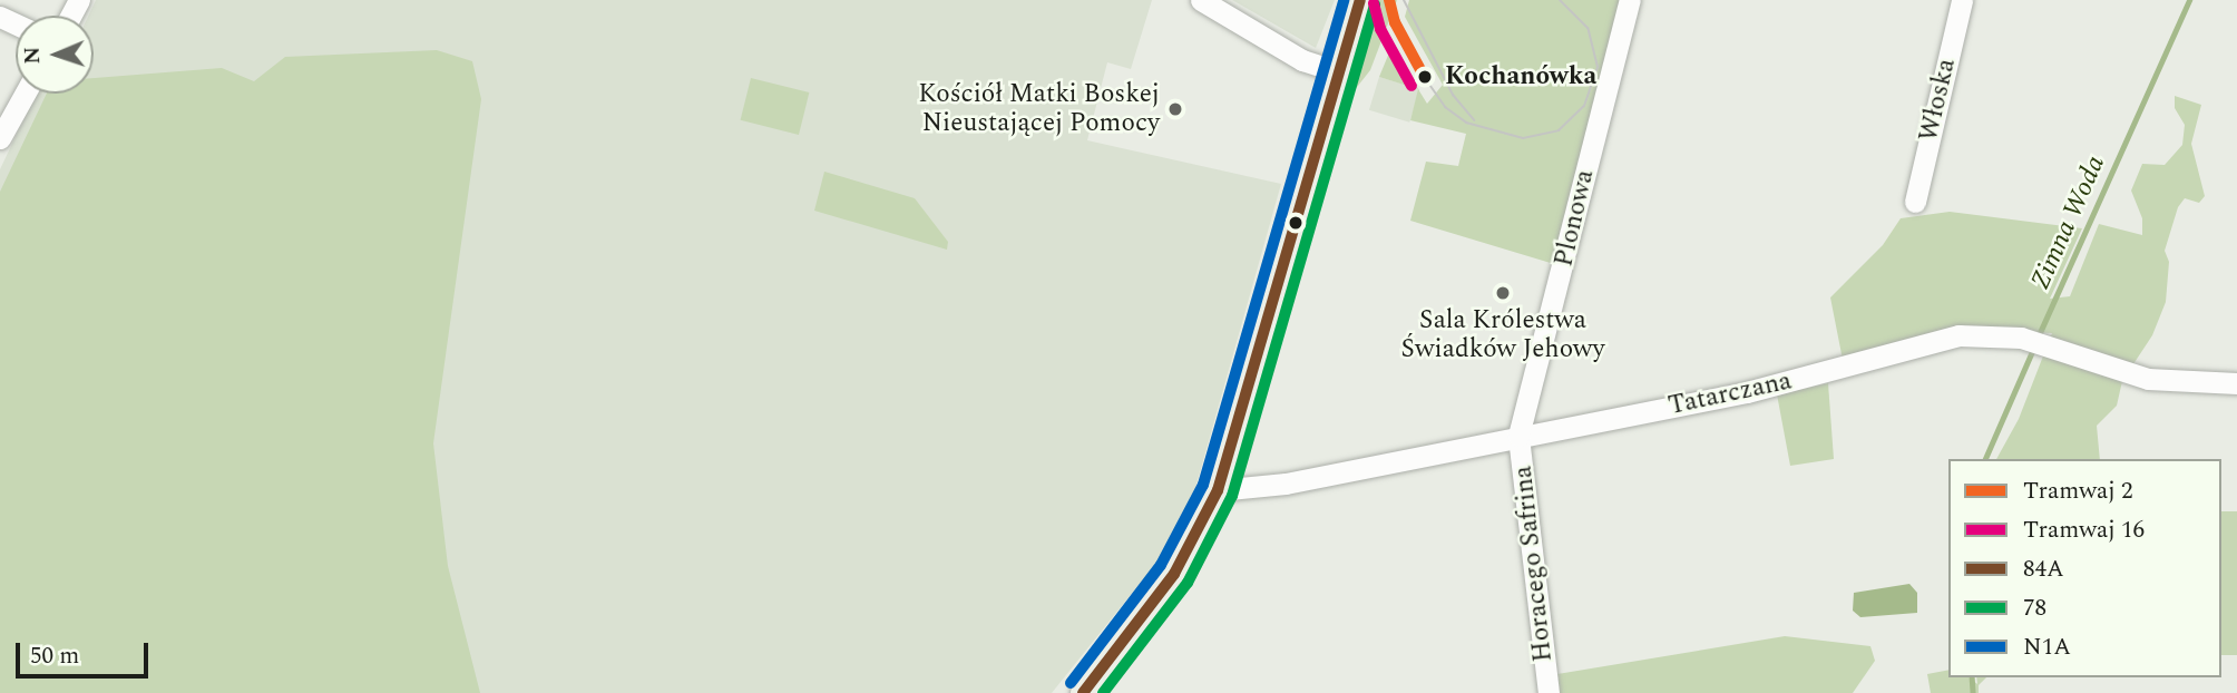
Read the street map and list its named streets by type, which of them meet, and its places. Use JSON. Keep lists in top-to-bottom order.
{
  "streets": {
    "street": [
      "Włoska",
      "Plonowa",
      "Tatarczana",
      "Horacego Safrina"
    ]
  },
  "crossings": [
    ["Plonowa", "Tatarczana"],
    ["Plonowa", "Horacego Safrina"],
    ["Tatarczana", "Horacego Safrina"]
  ],
  "water": ["Zimna Woda"],
  "places": ["Kochanówka", "Kościół Matki Boskej Nieustającej Pomocy", "Sala Królestwa Świadków Jehowy"],
  "lines": [
    "tram line 2",
    "transit line 84A",
    "transit line N1A",
    "tram line 16",
    "transit line 78"
  ],
  "legend": [
    "Tramwaj 2",
    "Tramwaj 16",
    "84A",
    "78",
    "N1A"
  ],
  "scale_bar": "50 m",
  "north": "left"
}
